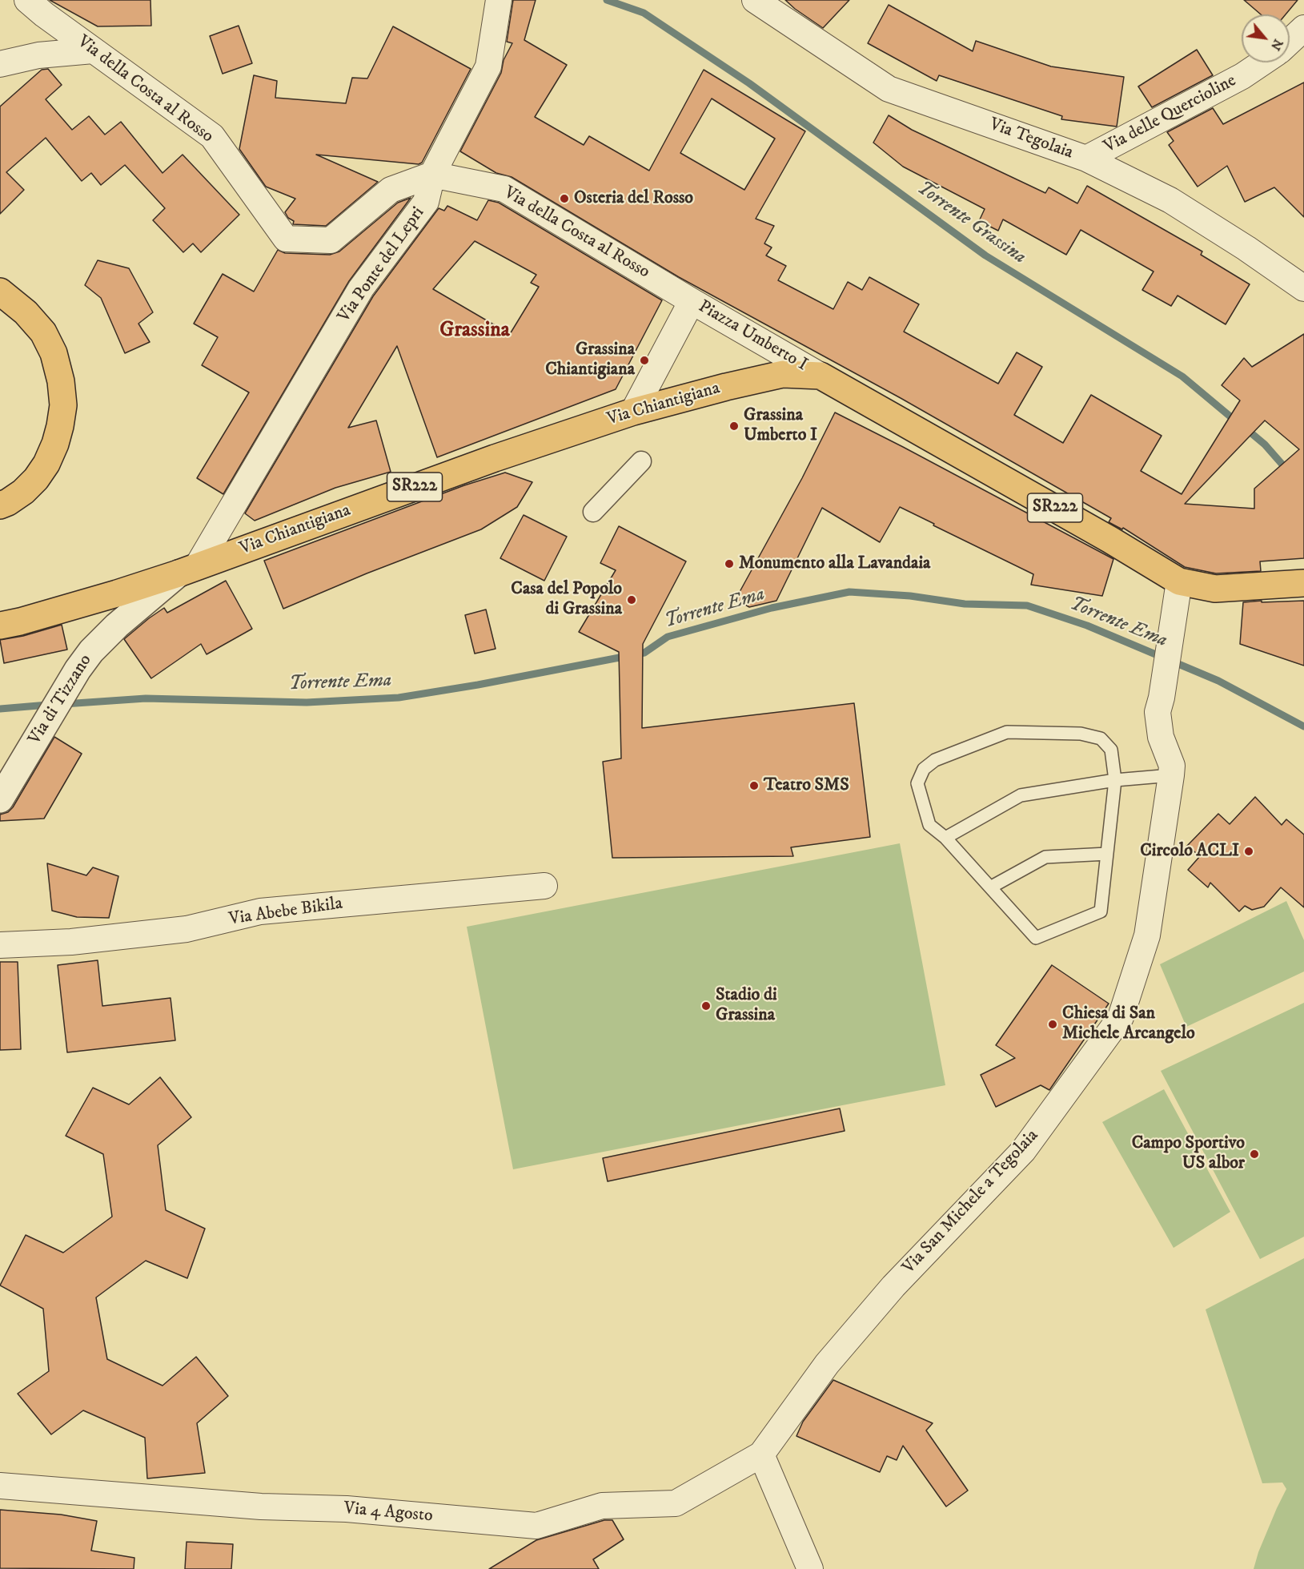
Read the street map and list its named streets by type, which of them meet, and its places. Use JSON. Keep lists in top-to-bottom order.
{
  "streets": {
    "main road": ["Via Chiantigiana", "SR222"],
    "street": [
      "Via della Costa al Rosso",
      "Via delle Quercioline",
      "Via Tegolaia",
      "Via Ponte del Lepri",
      "Piazza Umberto I",
      "Via di Tizzano",
      "Via Abebe Bikila",
      "Via San Michele a Tegolaia",
      "Via 4 Agosto"
    ]
  },
  "crossings": [
    ["Via della Costa al Rosso", "Via Ponte del Lepri"],
    ["Via della Costa al Rosso", "Piazza Umberto I"],
    ["Via delle Quercioline", "Via Tegolaia"],
    ["Via Ponte del Lepri", "Via Chiantigiana"],
    ["Via Ponte del Lepri", "Via di Tizzano"],
    ["Piazza Umberto I", "Via Chiantigiana"],
    ["Via Chiantigiana", "Via di Tizzano"],
    ["Via Chiantigiana", "Via San Michele a Tegolaia"],
    ["Via San Michele a Tegolaia", "Via 4 Agosto"]
  ],
  "districts": ["Grassina"],
  "water": ["Torrente Grassina", "Torrente Ema"],
  "places": [
    "Osteria del Rosso",
    "Grassina Chiantigiana",
    "Grassina Umberto I",
    "Monumento alla Lavandaia",
    "Casa del Popolo di Grassina",
    "Teatro SMS",
    "Circolo ACLI",
    "Stadio di Grassina",
    "Chiesa di San Michele Arcangelo",
    "Campo Sportivo US albor"
  ],
  "north": "bottom right"
}
